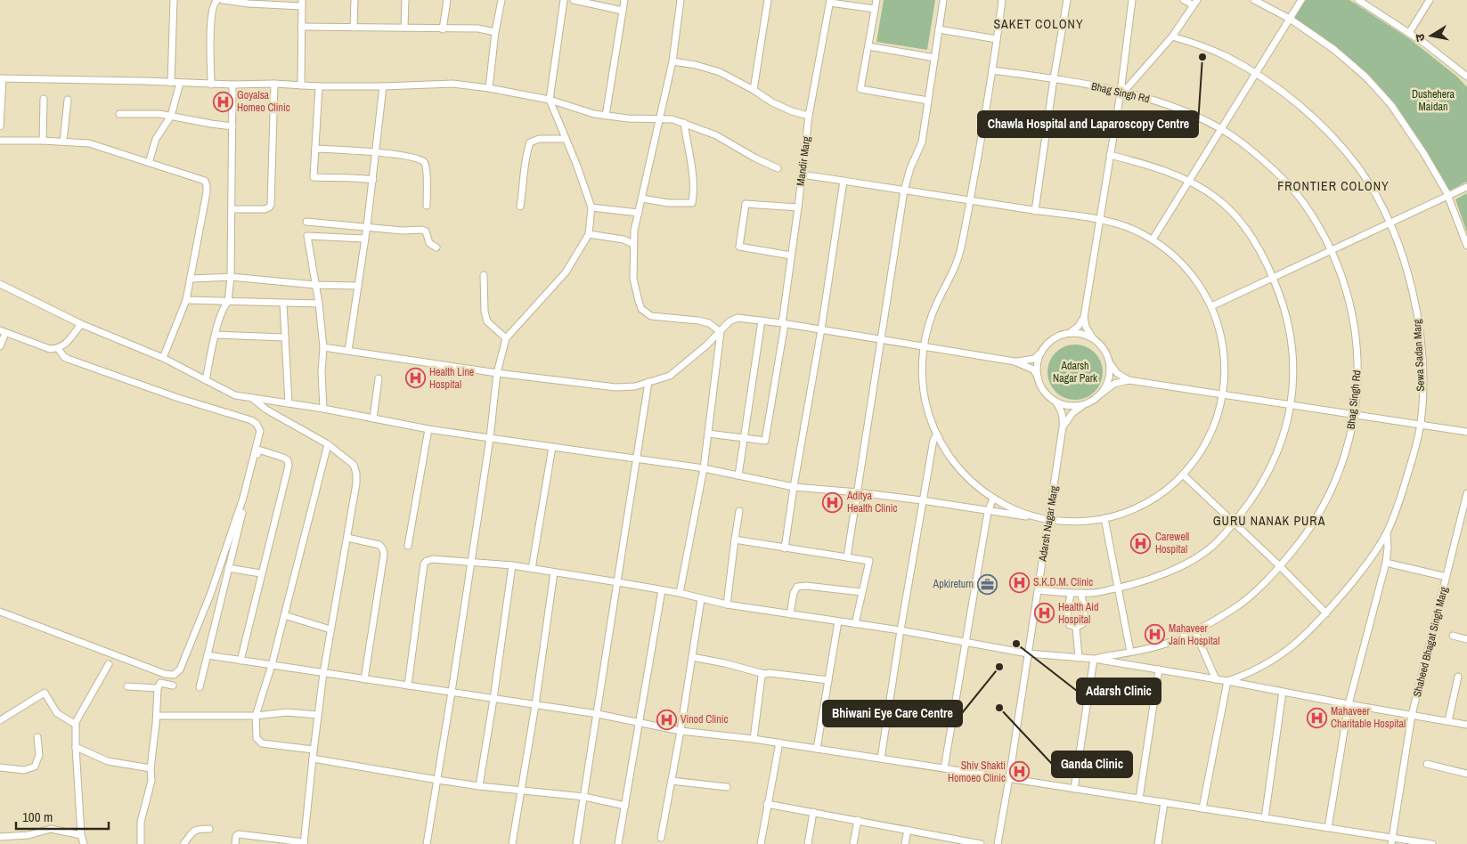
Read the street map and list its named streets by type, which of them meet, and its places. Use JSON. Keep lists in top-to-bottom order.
{
  "streets": {
    "street": [
      "Bhag Singh Rd",
      "Mandir Marg",
      "Sewa Sadan Marg",
      "Adarsh Nagar Marg",
      "Shaheed Bhagat Singh Marg"
    ]
  },
  "districts": ["SAKET COLONY", "FRONTIER COLONY", "GURU NANAK PURA"],
  "parks": ["Dushehera Maidan", "Adarsh Nagar Park"],
  "places": {
    "other": [
      "Chawla Hospital and Laparoscopy Centre",
      "Adarsh Clinic",
      "Bhiwani Eye Care Centre",
      "Ganda Clinic"
    ],
    "hospital": [
      "Goyalsa Homeo Clinic",
      "Health Line Hospital",
      "Aditya Health Clinic",
      "Carewell Hospital",
      "S.K.D.M. Clinic",
      "Health Aid Hospital",
      "Mahaveer Jain Hospital",
      "Mahaveer Charitable Hospital",
      "Vinod Clinic",
      "Shiv Shakti Homoeo Clinic"
    ],
    "office": ["Apkireturn"]
  },
  "scale_bar": "100 m",
  "north": "left"
}
